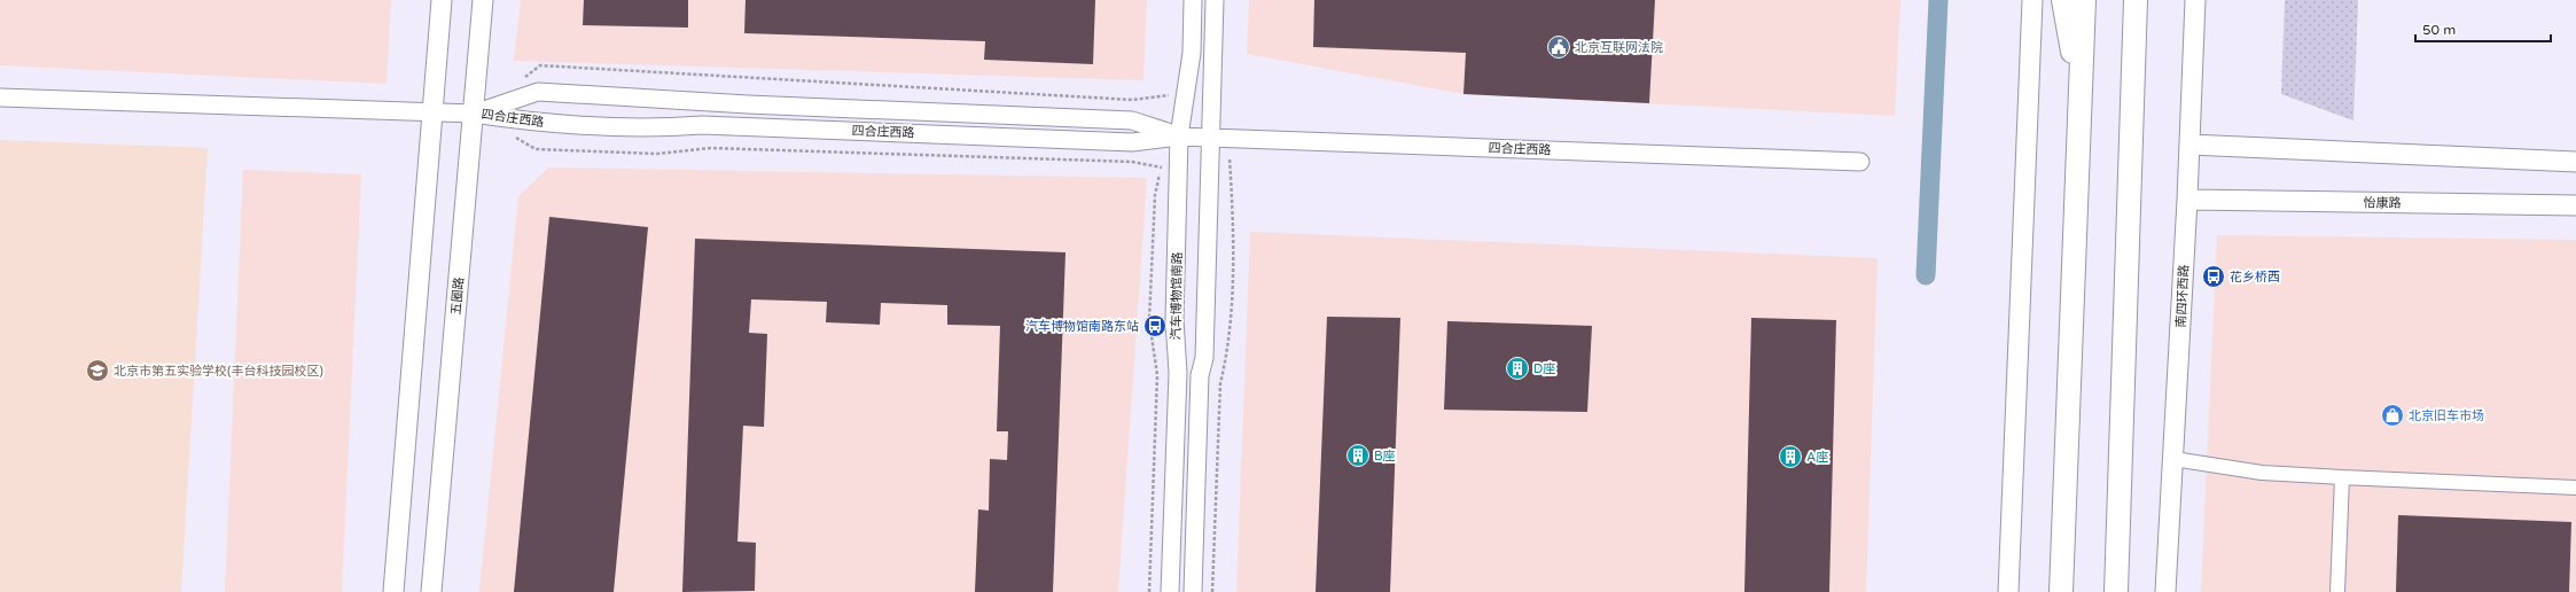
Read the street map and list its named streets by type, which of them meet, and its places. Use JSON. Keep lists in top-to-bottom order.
{
  "streets": {
    "main road": ["怡康路", "五圈路", "南四环西路"],
    "street": ["四合庄西路", "汽车博物馆南路"]
  },
  "crossings": [
    ["四合庄西路", "五圈路"],
    ["四合庄西路", "汽车博物馆南路"],
    ["怡康路", "南四环西路"]
  ],
  "places": {
    "public building": ["北京互联网法院"],
    "bus stop": ["花乡桥西", "汽车博物馆南路东站"],
    "building": ["D座", "B座", "A座"],
    "school or university": ["北京市第五实验学校(丰台科技园校区)"],
    "shop": ["北京旧车市场"]
  },
  "scale_bar": "50 m"
}
